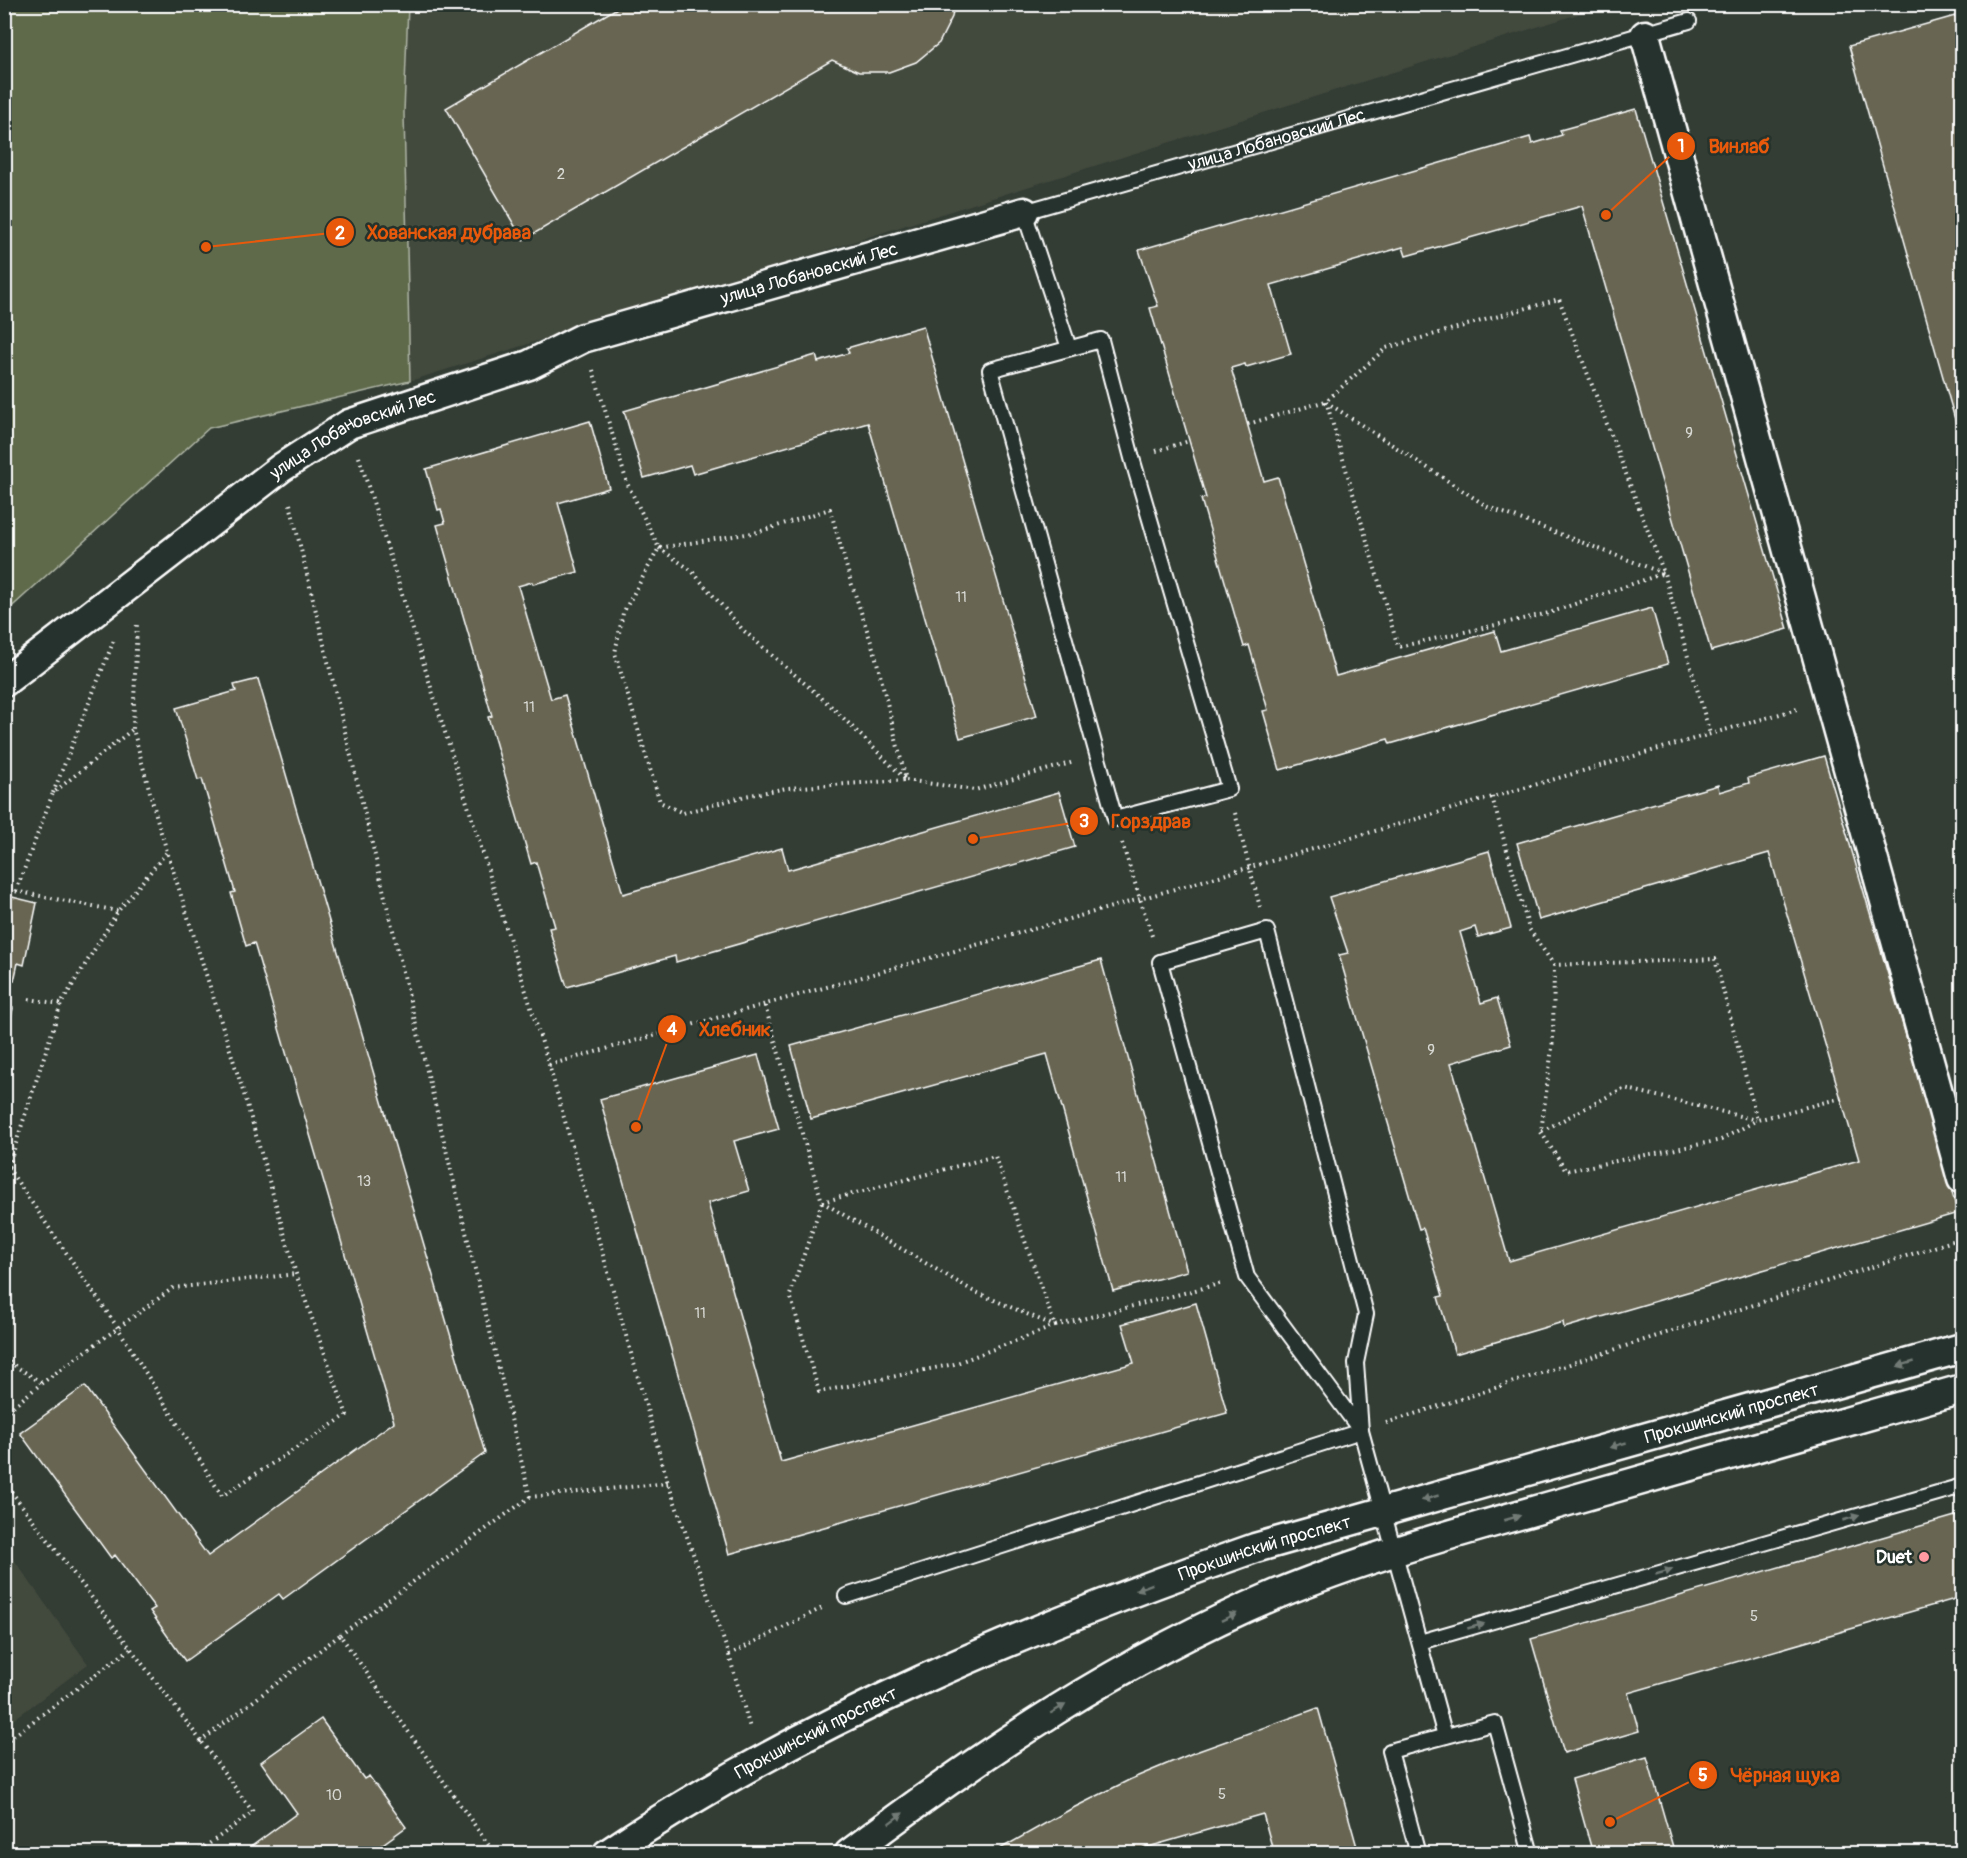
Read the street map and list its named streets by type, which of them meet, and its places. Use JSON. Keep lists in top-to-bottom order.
{
  "streets": {
    "street": ["улица Лобановский Лес", "Прокшинский проспект"]
  },
  "places": [
    "Винлаб",
    "Хованская дубрава",
    "Горздрав",
    "Хлебник",
    "Duet",
    "Чёрная щука"
  ],
  "house_numbers": [
    "2",
    "9",
    "11",
    "11",
    "9",
    "11",
    "13",
    "11",
    "5",
    "5",
    "10"
  ]
}
